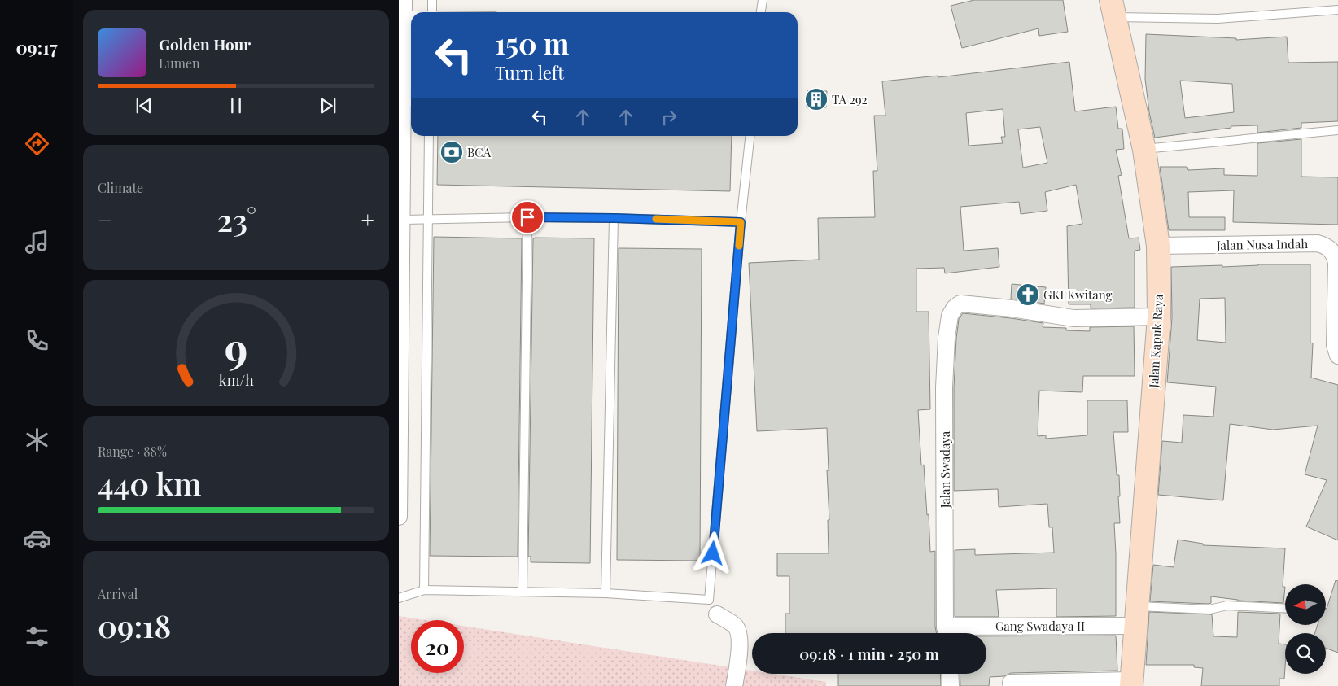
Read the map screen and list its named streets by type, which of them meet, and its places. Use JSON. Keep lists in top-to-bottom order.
{
  "streets": {
    "main road": ["Jalan Kapuk Raya"],
    "street": ["Jalan Nusa Indah", "Jalan Swadaya", "Gang Swadaya II"]
  },
  "crossings": [
    ["Jalan Nusa Indah", "Jalan Kapuk Raya"],
    ["Jalan Kapuk Raya", "Jalan Swadaya"],
    ["Jalan Kapuk Raya", "Gang Swadaya II"],
    ["Jalan Swadaya", "Gang Swadaya II"]
  ],
  "places": {
    "building": ["TA 292"],
    "bank": ["BCA"],
    "church": ["GKI Kwitang"]
  },
  "north": "left",
  "page": {
    "tabs": "09:17",
    "turn": ["150 m", "Turn left"],
    "song": ["Golden Hour", "Lumen"],
    "tile": [
      "Climate",
      ["Range · 88%", "440 km"],
      ["Arrival", "09:18"]
    ],
    "heat": ["−", "23°", "+"],
    "limit": "20",
    "trip": "09:18 · 1 min · 250 m",
    "gauge": ["9", "km/h"]
  }
}
